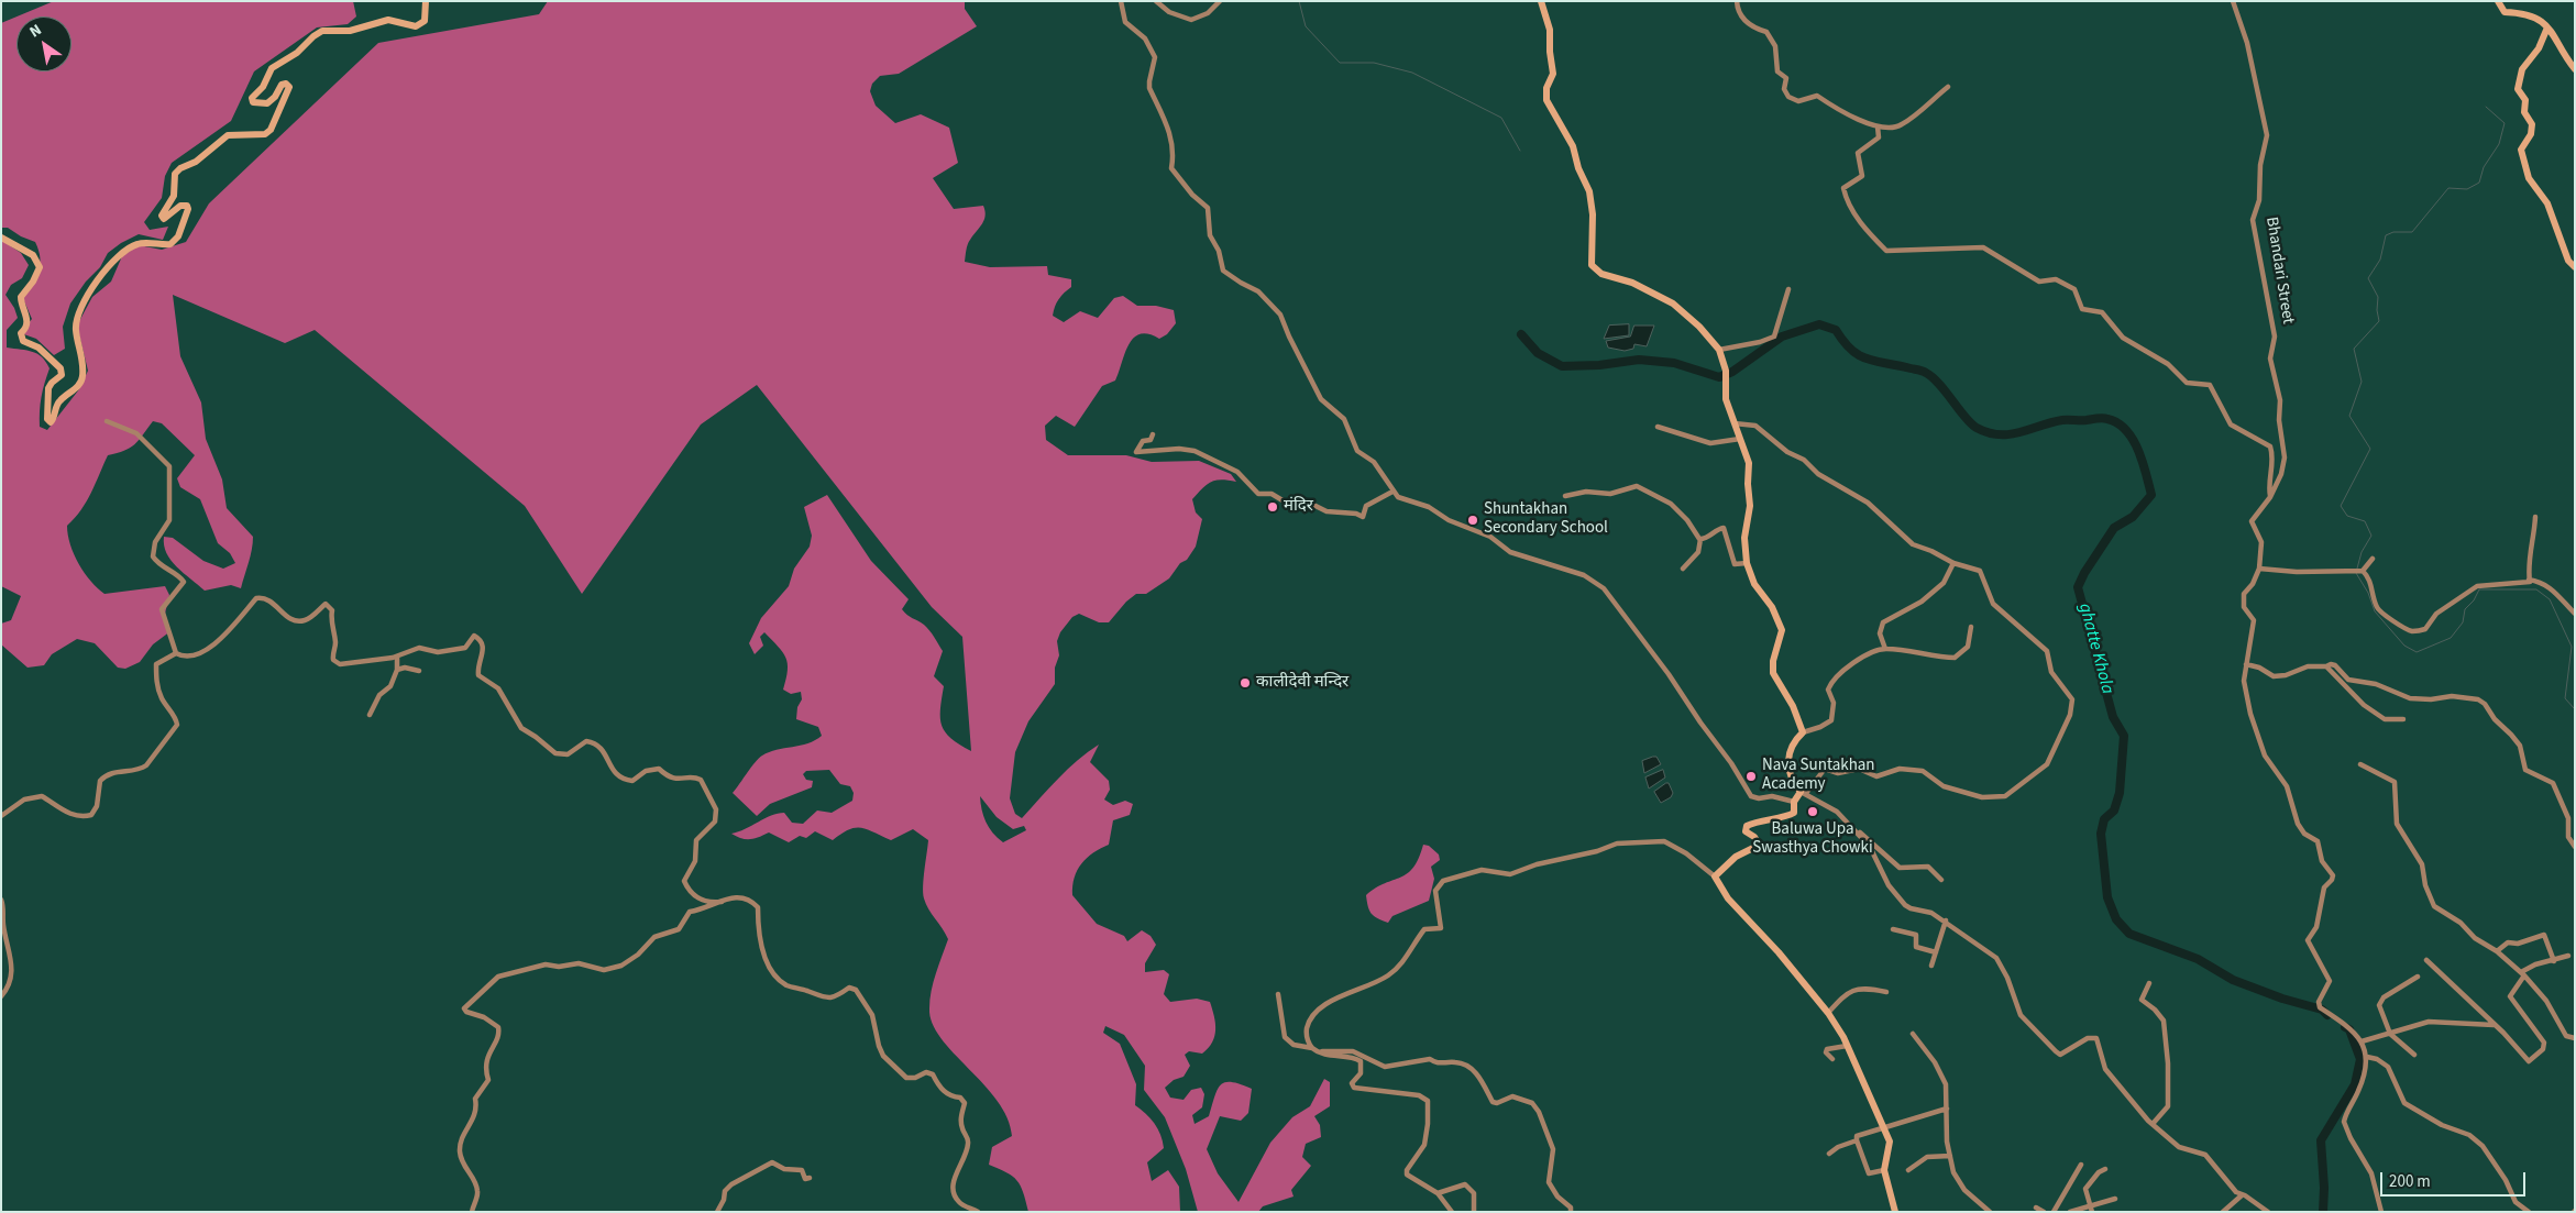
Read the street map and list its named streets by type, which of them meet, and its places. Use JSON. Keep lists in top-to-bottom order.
{
  "streets": {
    "street": ["Bhandari Street"]
  },
  "water": ["ghatte Khola"],
  "places": [
    "मंदिर",
    "Shuntakhan Secondary School",
    "कालीदेवी मन्दिर",
    "Nava Suntakhan Academy",
    "Baluwa Upa Swasthya Chowki"
  ],
  "scale_bar": "200 m",
  "north": "top left"
}
